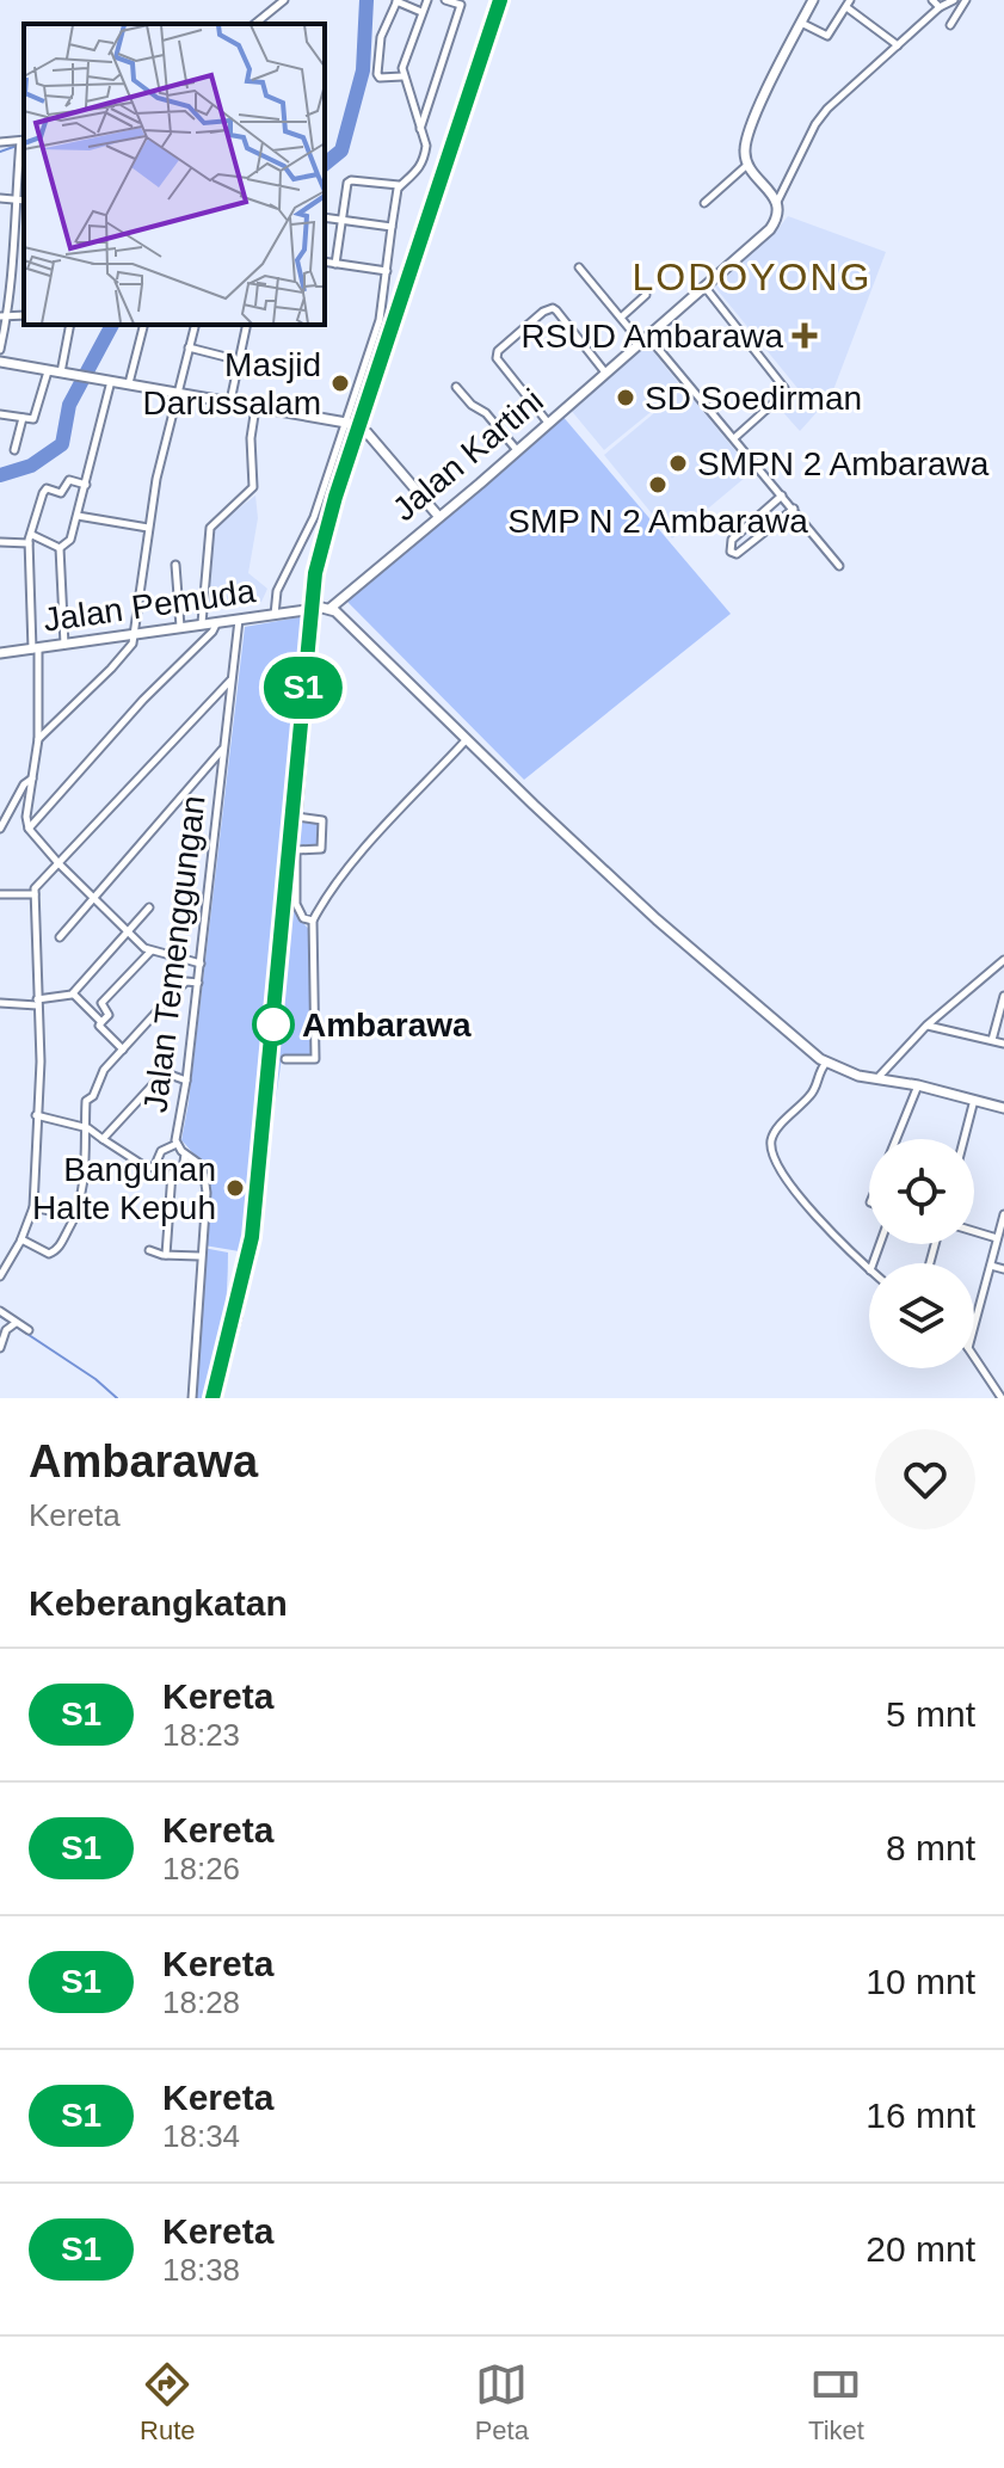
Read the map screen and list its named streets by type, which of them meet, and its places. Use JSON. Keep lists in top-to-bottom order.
{
  "streets": {
    "street": ["Jalan Kartini", "Jalan Pemuda", "Jalan Temenggungan"]
  },
  "crossings": [
    ["Jalan Kartini", "Jalan Pemuda"],
    ["Jalan Pemuda", "Jalan Temenggungan"]
  ],
  "districts": ["LODOYONG"],
  "places": {
    "health": ["RSUD Ambarawa"],
    "other": [
      "Masjid Darussalam",
      "SD Soedirman",
      "SMPN 2 Ambarawa",
      "SMP N 2 Ambarawa",
      "Ambarawa",
      "Bangunan Halte Kepuh"
    ]
  },
  "page": {
    "on_map": "S1",
    "heading": [
      ["Ambarawa", "Kereta"],
      "Keberangkatan"
    ],
    "list": [
      {
        "mark": "S1",
        "name": "Kereta",
        "note": "18:23",
        "value": "5 mnt"
      },
      {
        "mark": "S1",
        "name": "Kereta",
        "note": "18:26",
        "value": "8 mnt"
      },
      {
        "mark": "S1",
        "name": "Kereta",
        "note": "18:28",
        "value": "10 mnt"
      },
      {
        "mark": "S1",
        "name": "Kereta",
        "note": "18:34",
        "value": "16 mnt"
      },
      {
        "mark": "S1",
        "name": "Kereta",
        "note": "18:38",
        "value": "20 mnt"
      }
    ],
    "tabs": ["Rute", "Peta", "Tiket"]
  }
}
